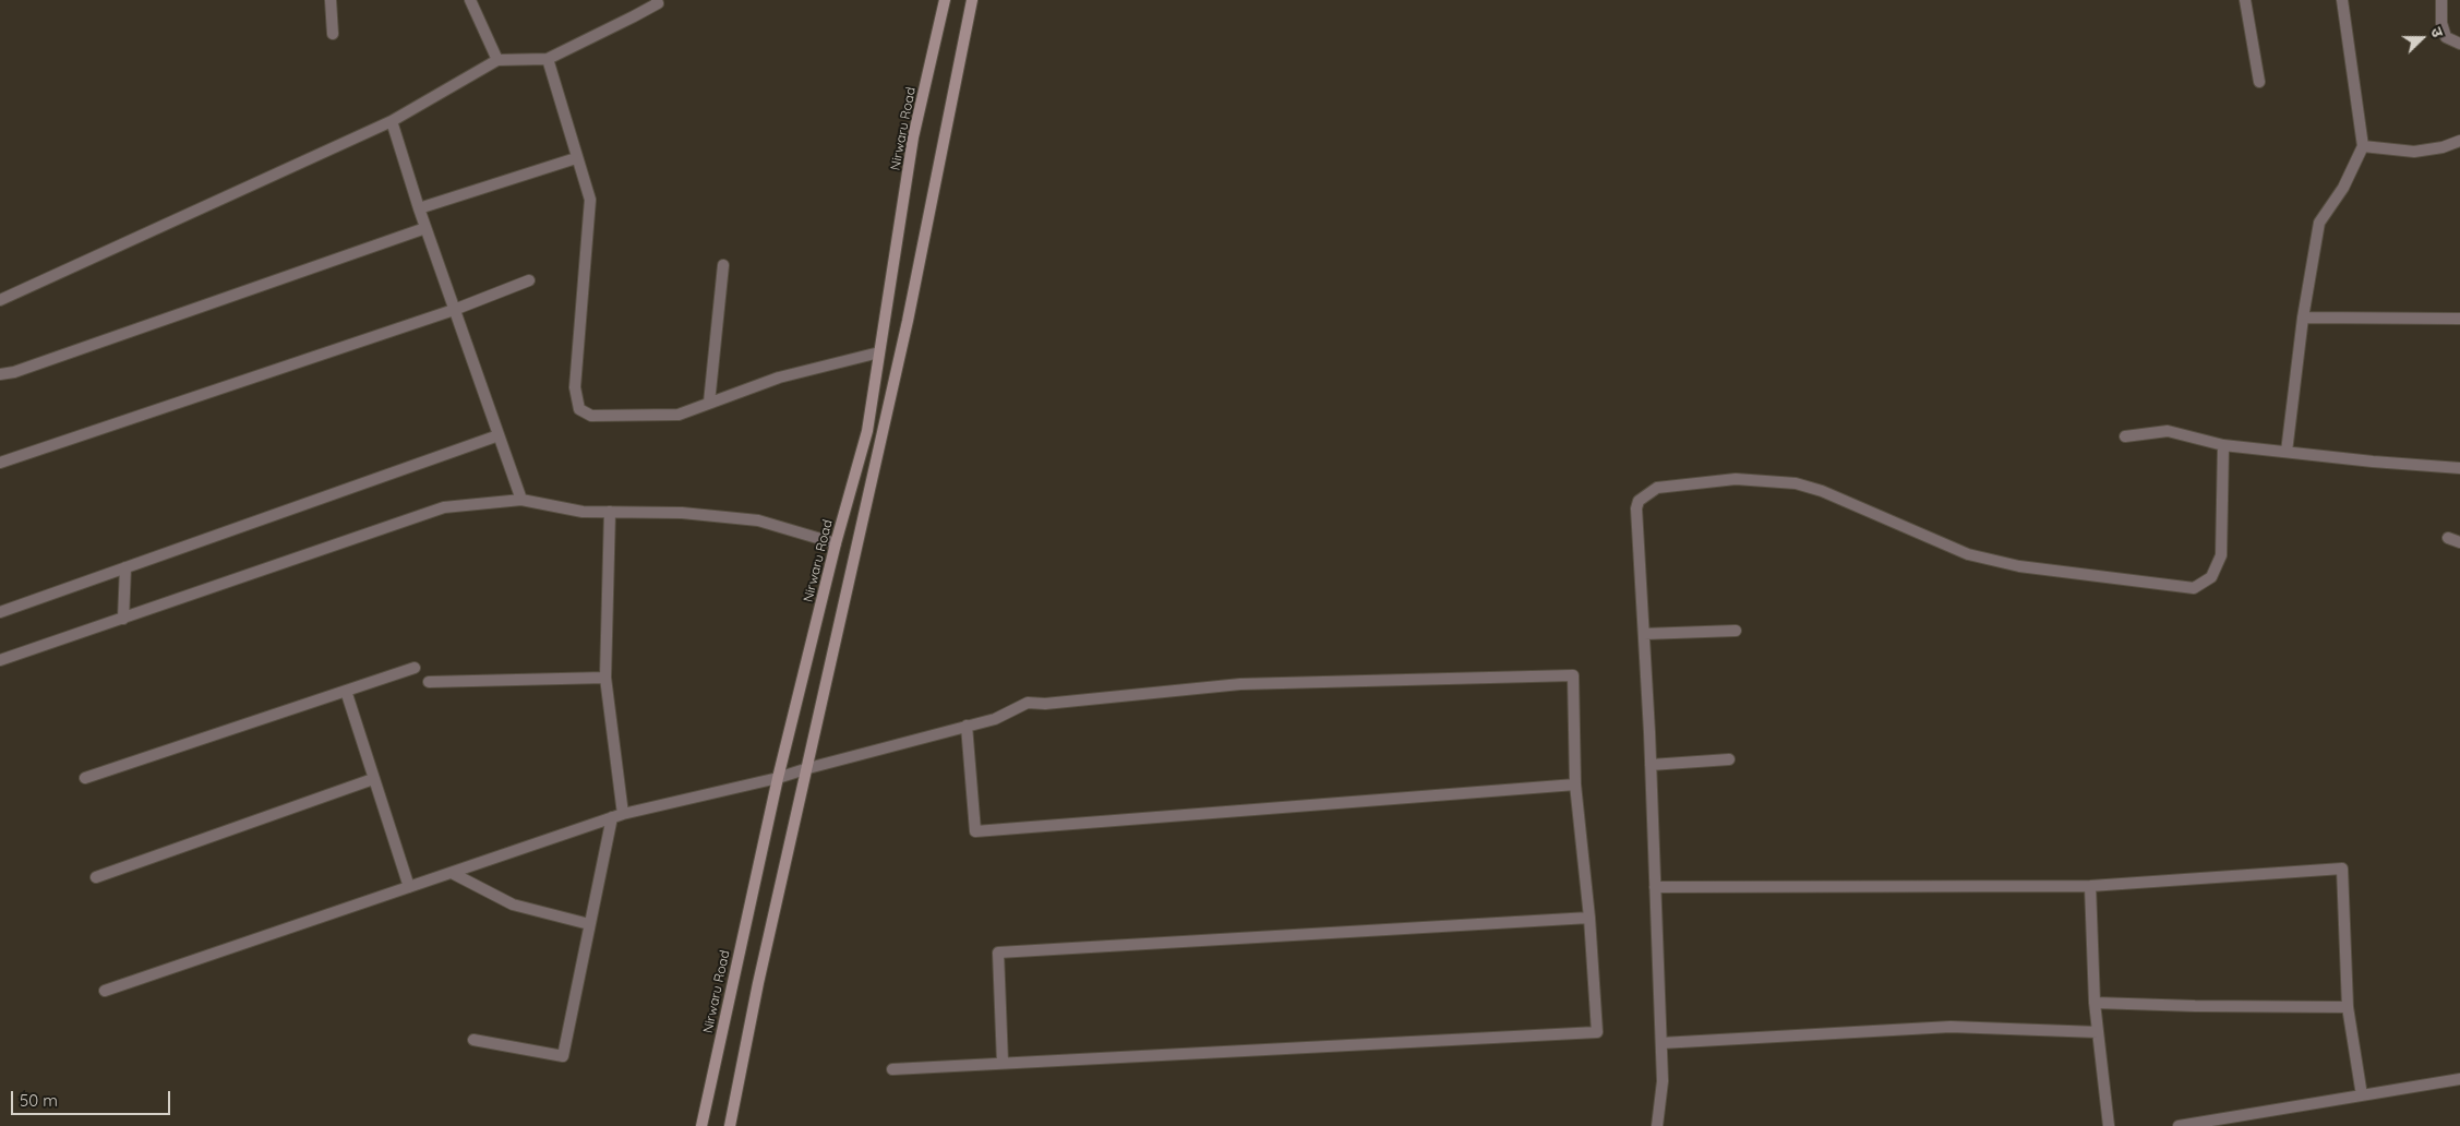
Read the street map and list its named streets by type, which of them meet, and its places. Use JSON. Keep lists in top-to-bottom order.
{
  "streets": {
    "street": ["Nirwaru Road"]
  },
  "scale_bar": "50 m",
  "north": "right"
}
